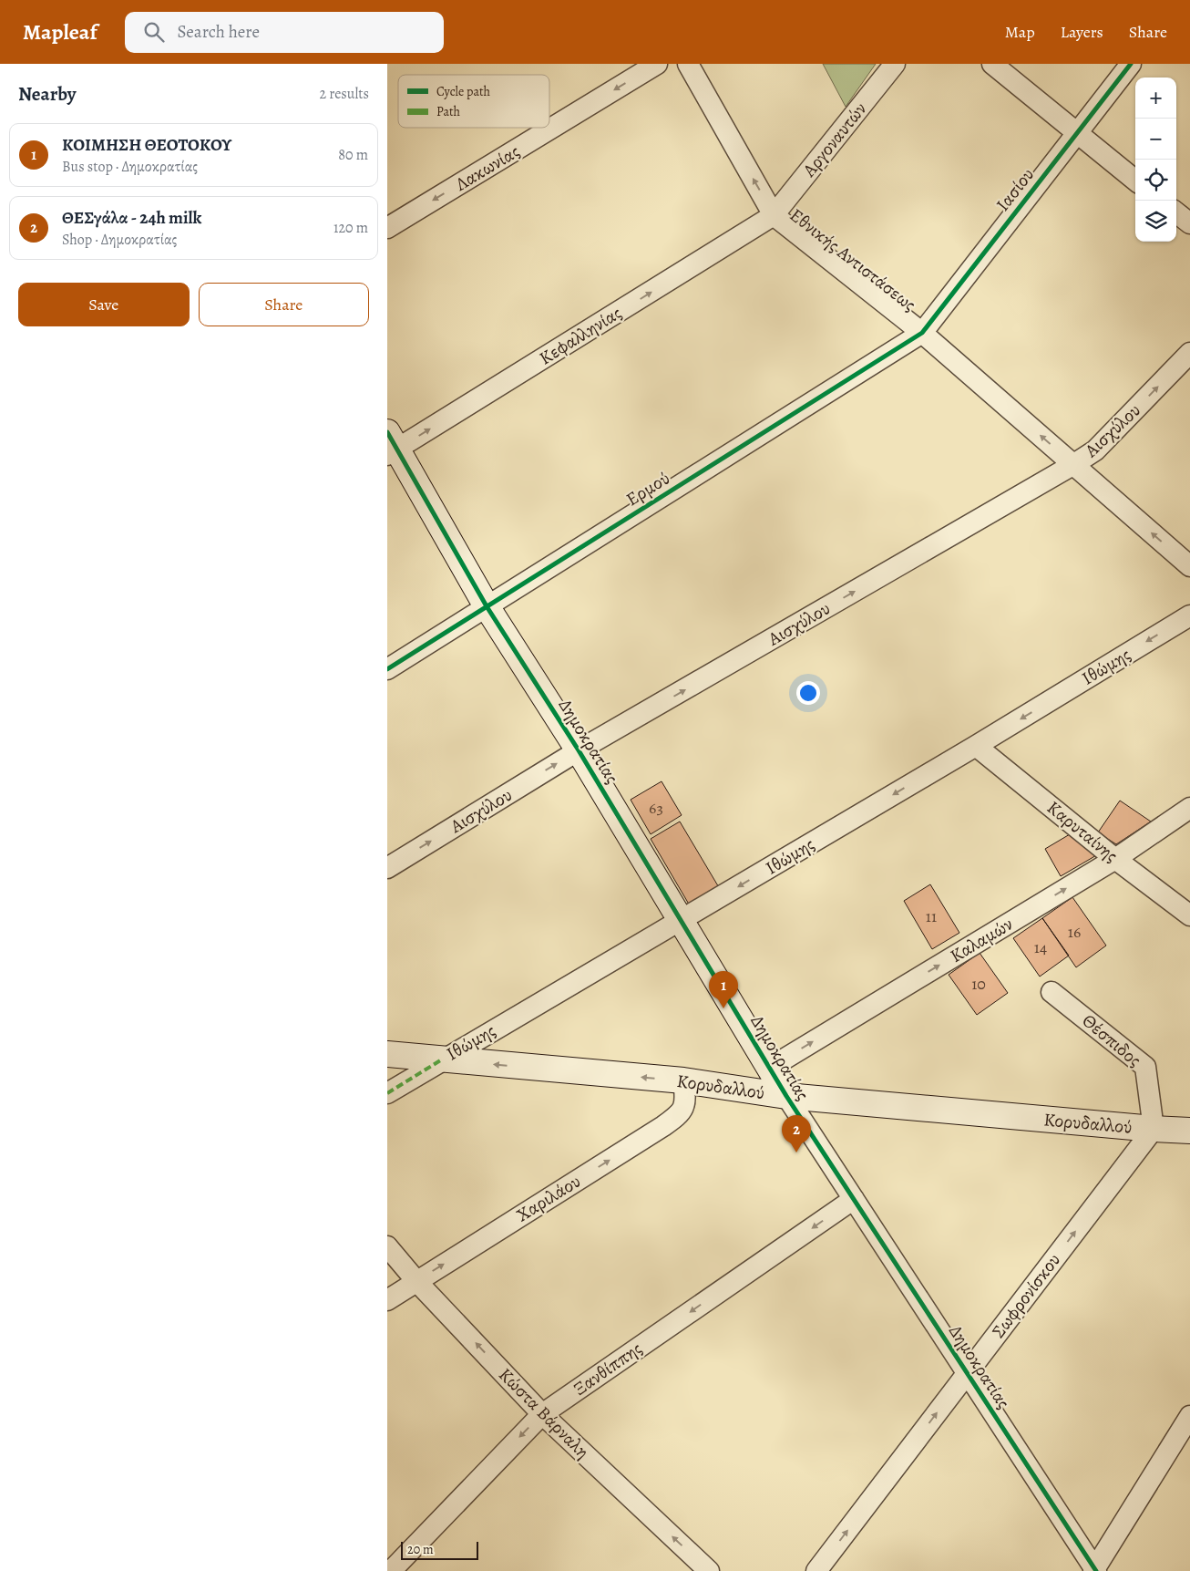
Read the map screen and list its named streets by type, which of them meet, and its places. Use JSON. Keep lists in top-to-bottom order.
{
  "streets": {
    "street": [
      "Αργοναυτών",
      "Λακωνίας",
      "Ιασίου",
      "Εθνικής Αντιστάσεως",
      "Κεφαλληνίας",
      "Αισχύλου",
      "Ερμού",
      "Ιθώμης",
      "Δημοκρατίας",
      "Καρυταίνης",
      "Καλαμών",
      "Θέσπιδος",
      "Κορυδαλλού",
      "Χαριλάου",
      "Σωφρονίσκου",
      "Ξανθίππης",
      "Κώστα Βάρναλη"
    ]
  },
  "crossings": [
    ["Αργοναυτών", "Εθνικής Αντιστάσεως"],
    ["Αργοναυτών", "Κεφαλληνίας"],
    ["Ιασίου", "Εθνικής Αντιστάσεως"],
    ["Ιασίου", "Ερμού"],
    ["Εθνικής Αντιστάσεως", "Κεφαλληνίας"],
    ["Εθνικής Αντιστάσεως", "Αισχύλου"],
    ["Εθνικής Αντιστάσεως", "Ερμού"],
    ["Κεφαλληνίας", "Δημοκρατίας"],
    ["Αισχύλου", "Δημοκρατίας"],
    ["Ερμού", "Δημοκρατίας"],
    ["Ιθώμης", "Δημοκρατίας"],
    ["Ιθώμης", "Καρυταίνης"],
    ["Ιθώμης", "Κορυδαλλού"],
    ["Δημοκρατίας", "Καλαμών"],
    ["Δημοκρατίας", "Κορυδαλλού"],
    ["Δημοκρατίας", "Σωφρονίσκου"],
    ["Δημοκρατίας", "Ξανθίππης"],
    ["Καρυταίνης", "Καλαμών"],
    ["Θέσπιδος", "Κορυδαλλού"],
    ["Θέσπιδος", "Σωφρονίσκου"],
    ["Κορυδαλλού", "Χαριλάου"],
    ["Κορυδαλλού", "Σωφρονίσκου"],
    ["Χαριλάου", "Κώστα Βάρναλη"],
    ["Ξανθίππης", "Κώστα Βάρναλη"]
  ],
  "one_way": [
    "Λακωνίας",
    "Εθνικής Αντιστάσεως",
    "Κεφαλληνίας",
    "Αισχύλου",
    "Ιθώμης",
    "Καλαμών",
    "Χαριλάου",
    "Σωφρονίσκου",
    "Ξανθίππης",
    "Κώστα Βάρναλη"
  ],
  "house_numbers": [
    "63",
    "11",
    "16",
    "14",
    "10"
  ],
  "legend": ["Cycle path", "Path"],
  "scale_bar": "20 m",
  "page": {
    "header": "Mapleaf",
    "search": "Search here",
    "nav": ["Map", "Layers", "Share"],
    "heading": ["Nearby", "2 results"],
    "map_buttons": ["+", "−"],
    "list": [
      {
        "mark": "1",
        "name": "ΚΟΙΜΗΣΗ ΘΕΟΤΟΚΟΥ",
        "note": "Bus stop · Δημοκρατίας",
        "value": "80 m"
      },
      {
        "mark": "2",
        "name": "ΘΕΣγάλα - 24h milk",
        "note": "Shop · Δημοκρατίας",
        "value": "120 m"
      }
    ],
    "buttons": ["Save", "Share"],
    "pins": ["1", "2"],
    "scale": "20 m"
  }
}
